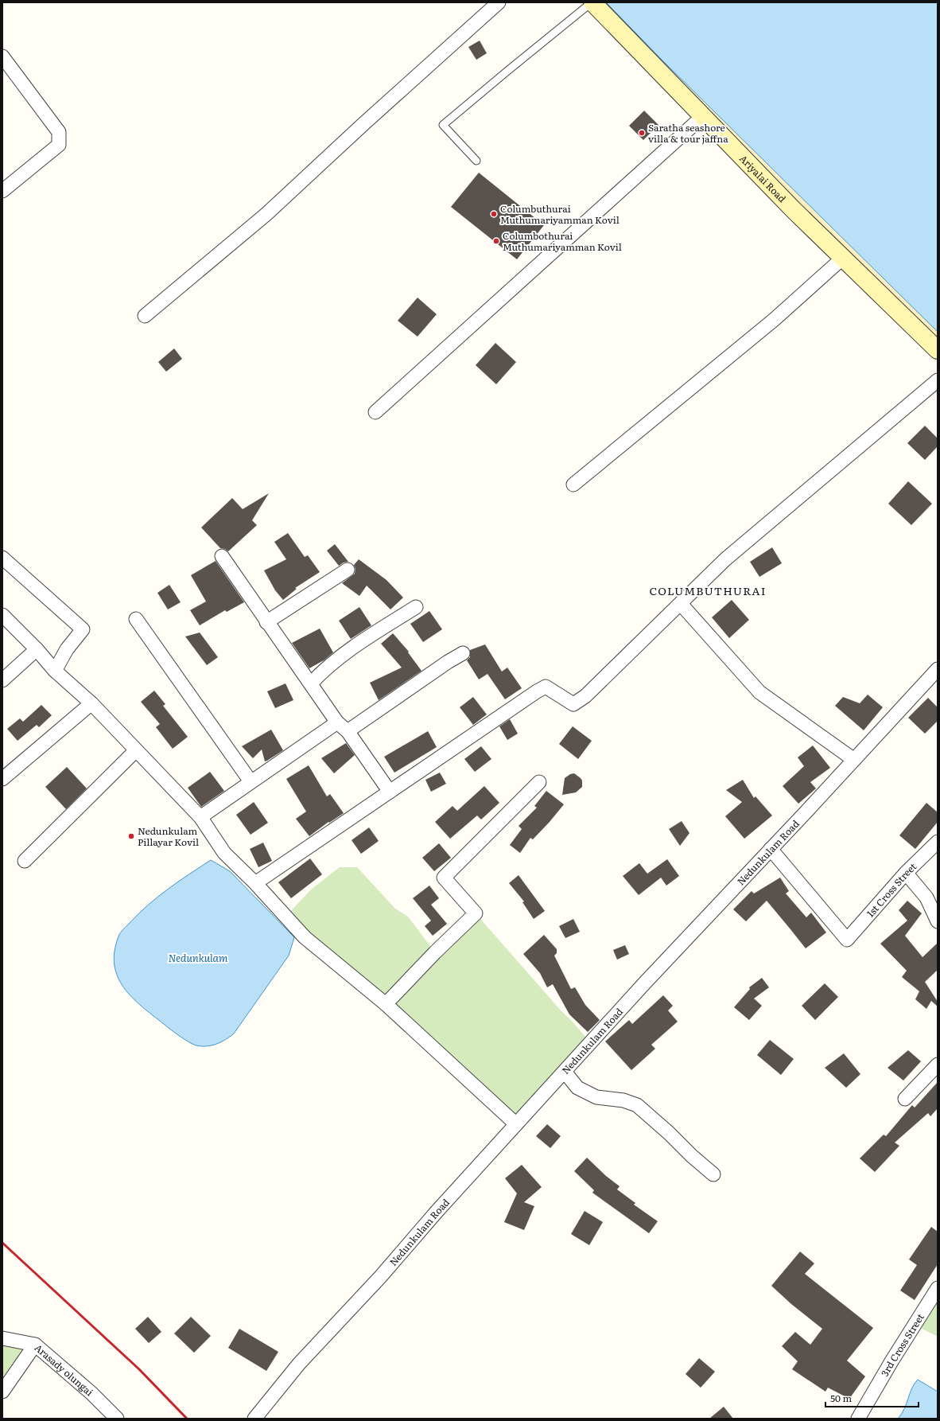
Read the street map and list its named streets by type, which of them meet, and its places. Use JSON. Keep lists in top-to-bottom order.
{
  "streets": {
    "street": [
      "Ariyalai Road",
      "Nedunkulam Road",
      "1st Cross Street",
      "3rd Cross Street",
      "Arasady olungai"
    ]
  },
  "crossings": [
    ["Nedunkulam Road", "1st Cross Street"]
  ],
  "districts": ["COLUMBUTHURAI"],
  "water": ["Nedunkulam"],
  "places": [
    "Saratha seashore villa & tour jaffna",
    "Columbuthurai Muthumariyamman Kovil",
    "Columbothurai Muthumariyamman Kovil",
    "Nedunkulam Pillayar Kovil"
  ],
  "scale_bar": "50 m"
}
